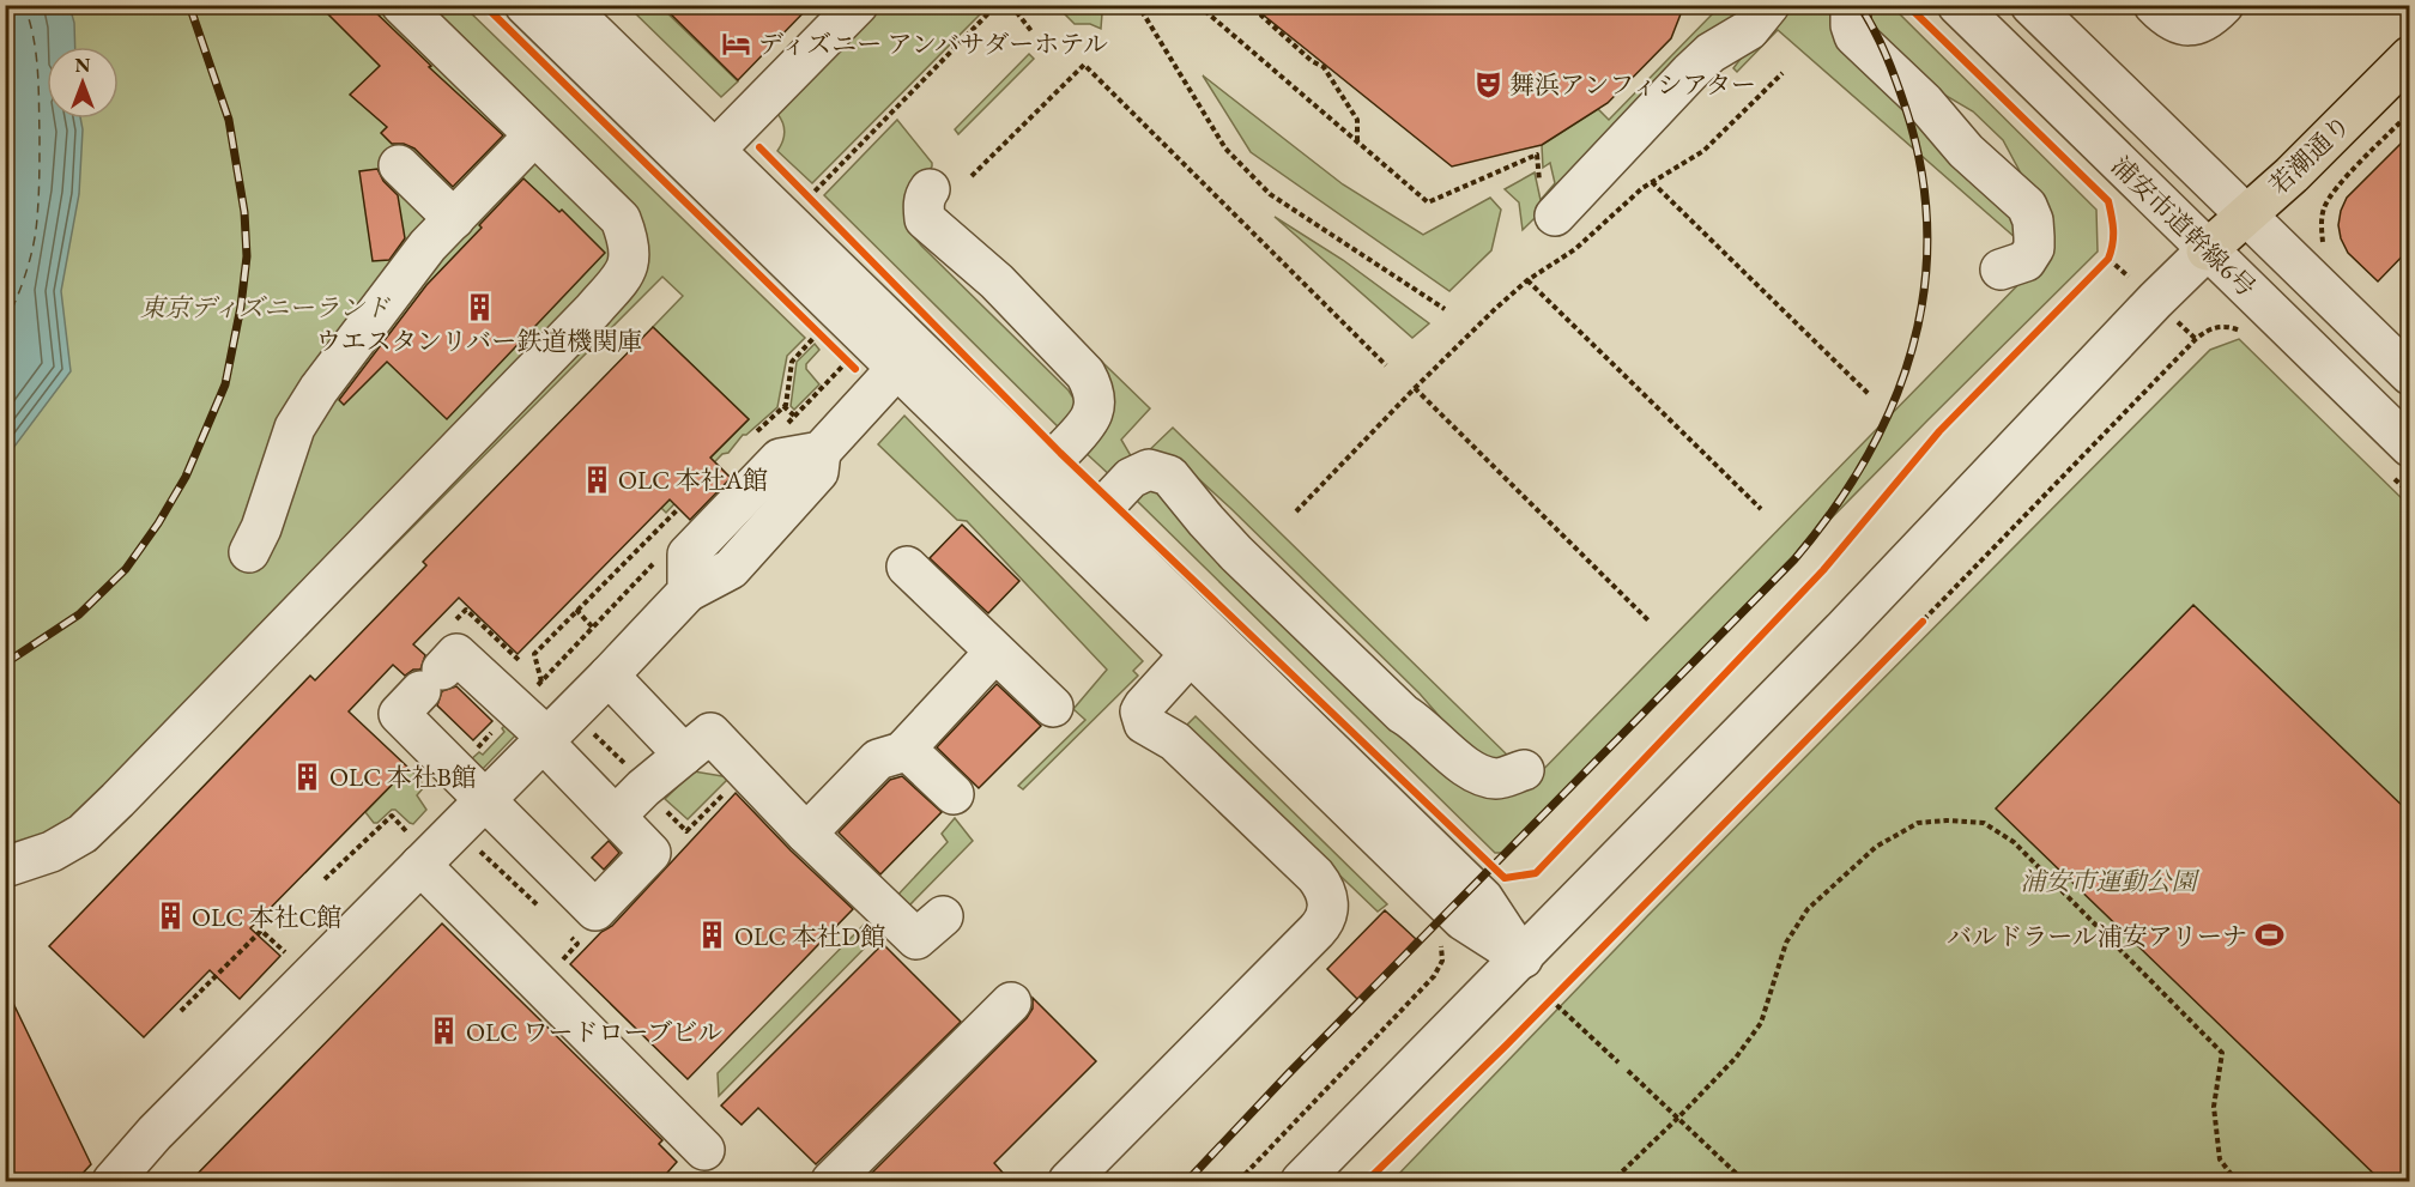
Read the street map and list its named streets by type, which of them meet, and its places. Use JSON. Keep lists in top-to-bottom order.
{
  "streets": {
    "main road": ["若潮通り"],
    "street": ["浦安市道幹線6号"]
  },
  "crossings": [
    ["若潮通り", "浦安市道幹線6号"]
  ],
  "parks": ["東京ディズニーランド", "浦安市運動公園"],
  "places": {
    "hotel": ["ディズニー アンバサダーホテル"],
    "theatre": ["舞浜アンフィシアター"],
    "building": [
      "ウエスタンリバー鉄道機関庫",
      "OLC 本社A館",
      "OLC 本社B館",
      "OLC 本社C館",
      "OLC 本社D館",
      "OLC ワードローブビル"
    ],
    "sports": ["バルドラール浦安アリーナ"]
  },
  "north": "top"
}
